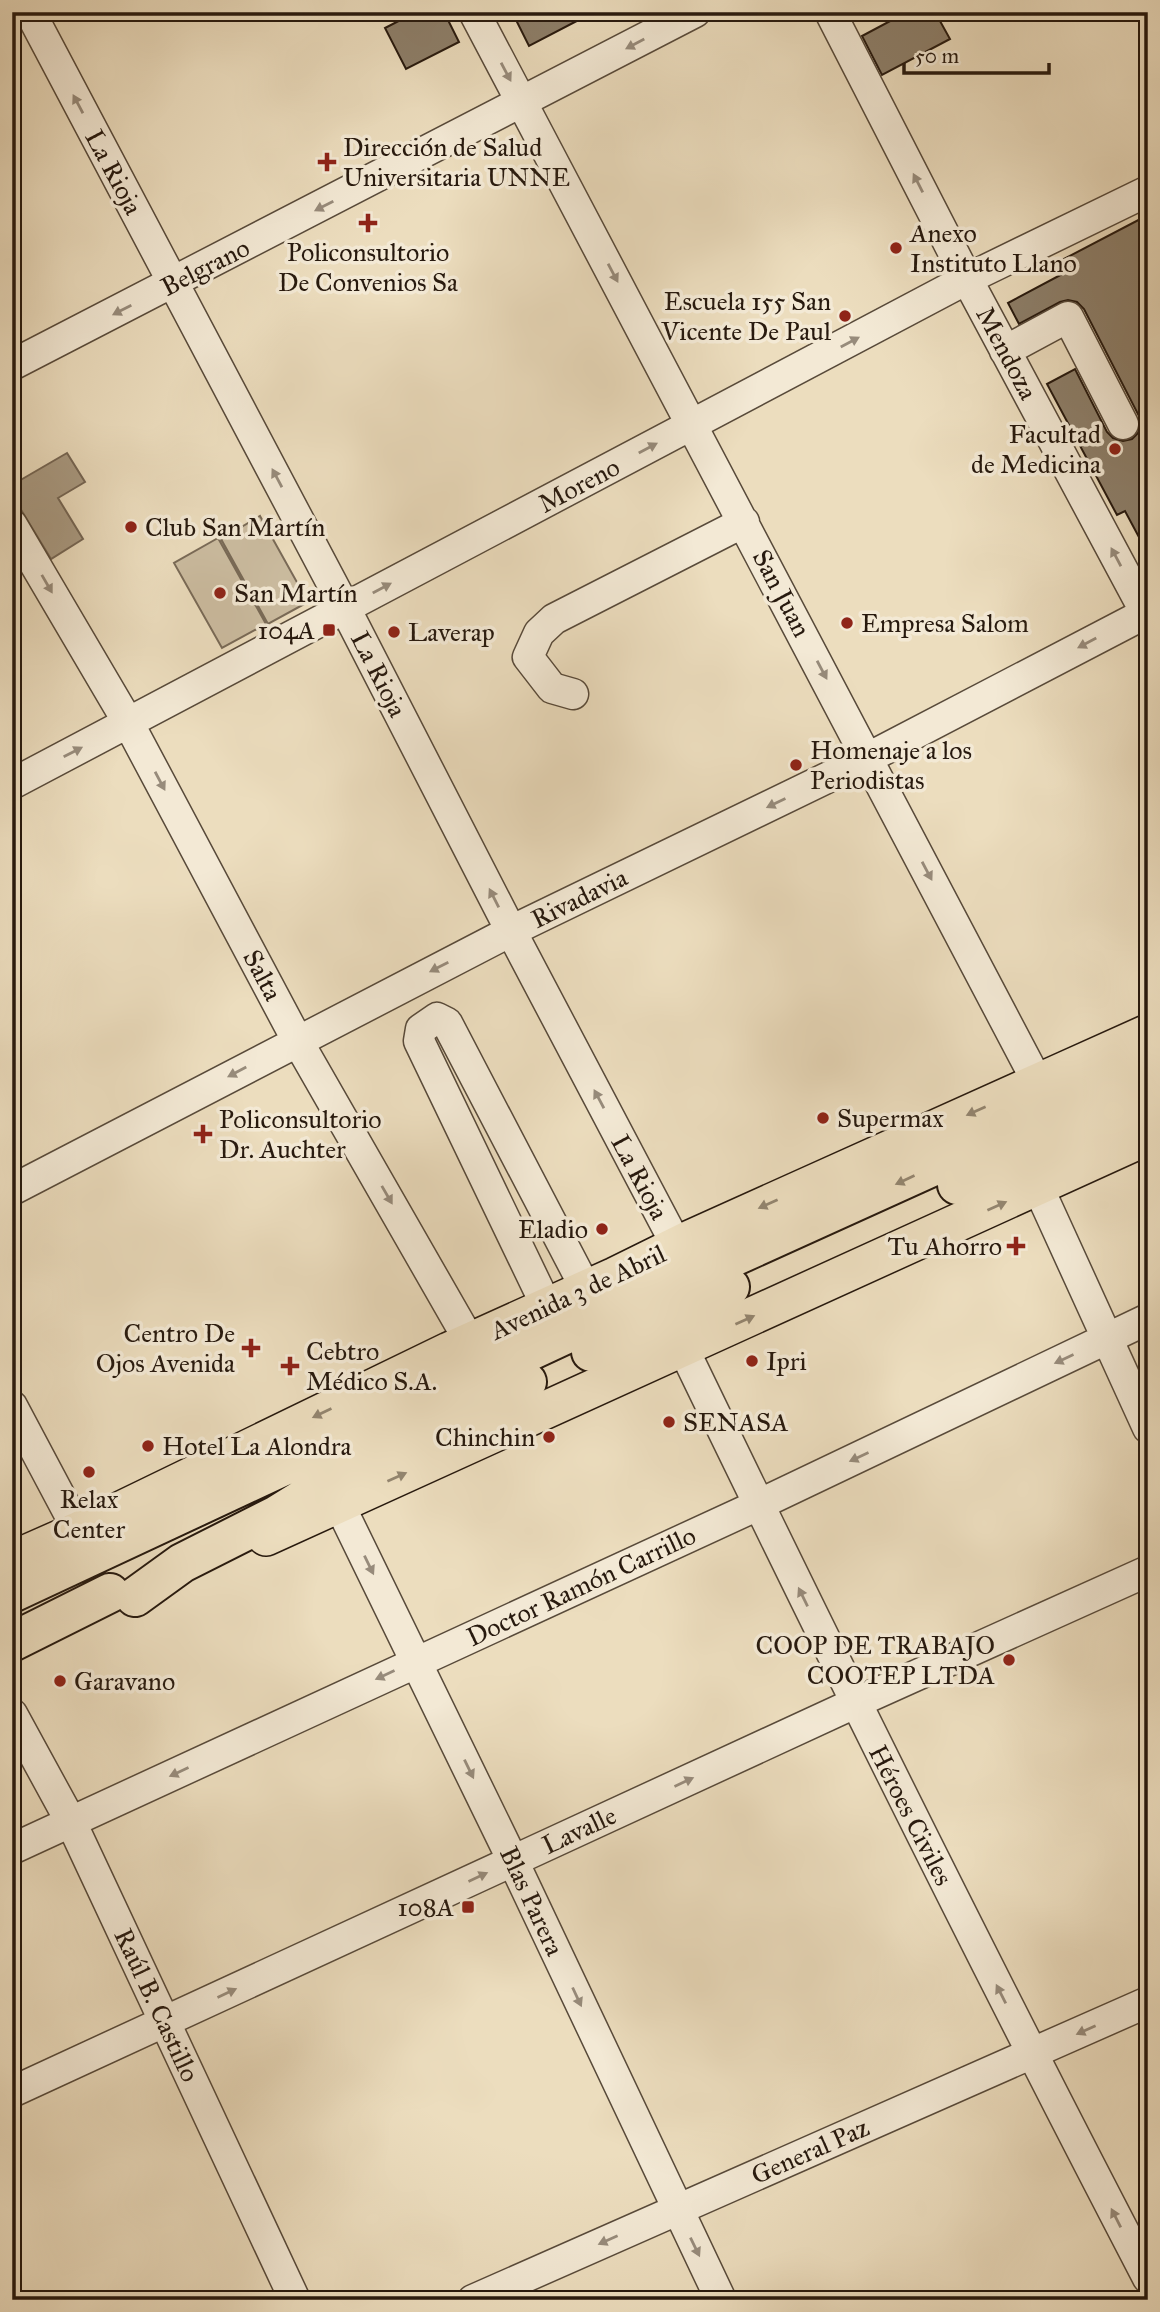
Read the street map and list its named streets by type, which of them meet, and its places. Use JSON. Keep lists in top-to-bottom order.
{
  "streets": {
    "highway": ["Avenida 3 de Abril"],
    "street": [
      "La Rioja",
      "Belgrano",
      "Mendoza",
      "Moreno",
      "San Juan",
      "Rivadavia",
      "Salta",
      "Doctor Ramón Carrillo",
      "Héroes Civiles",
      "Lavalle",
      "Blas Parera",
      "Raúl B. Castillo",
      "General Paz"
    ]
  },
  "crossings": [
    ["La Rioja", "Belgrano"],
    ["La Rioja", "Moreno"],
    ["La Rioja", "Rivadavia"],
    ["La Rioja", "Avenida 3 de Abril"],
    ["La Rioja", "Héroes Civiles"],
    ["Belgrano", "San Juan"],
    ["Mendoza", "Moreno"],
    ["Mendoza", "Rivadavia"],
    ["Moreno", "San Juan"],
    ["Moreno", "Salta"],
    ["San Juan", "Rivadavia"],
    ["San Juan", "Avenida 3 de Abril"],
    ["Rivadavia", "Salta"],
    ["Salta", "Avenida 3 de Abril"],
    ["Avenida 3 de Abril", "Héroes Civiles"],
    ["Avenida 3 de Abril", "Blas Parera"],
    ["Doctor Ramón Carrillo", "Héroes Civiles"],
    ["Doctor Ramón Carrillo", "Blas Parera"],
    ["Doctor Ramón Carrillo", "Raúl B. Castillo"],
    ["Héroes Civiles", "Lavalle"],
    ["Héroes Civiles", "General Paz"],
    ["Lavalle", "Blas Parera"],
    ["Lavalle", "Raúl B. Castillo"],
    ["Blas Parera", "General Paz"]
  ],
  "one_way": [
    "La Rioja",
    "Belgrano",
    "Mendoza",
    "Moreno",
    "San Juan",
    "Rivadavia",
    "Salta",
    "Doctor Ramón Carrillo",
    "Héroes Civiles",
    "Lavalle",
    "Blas Parera",
    "General Paz"
  ],
  "places": {
    "health": [
      "Dirección de Salud Universitaria UNNE",
      "Policonsultorio De Convenios Sa",
      "Policonsultorio Dr. Auchter",
      "Tu Ahorro",
      "Centro De Ojos Avenida",
      "Cebtro Médico S.A."
    ],
    "other": [
      "Anexo Instituto Llano",
      "Escuela 155 San Vicente De Paul",
      "Facultad de Medicina",
      "Club San Martín",
      "San Martín",
      "Empresa Salom",
      "Laverap",
      "Homenaje a los Periodistas",
      "Supermax",
      "Eladio",
      "Ipri",
      "SENASA",
      "Chinchin",
      "Hotel La Alondra",
      "Relax Center",
      "COOP DE TRABAJO COOTEP LTDA",
      "Garavano"
    ],
    "transit": ["104A", "108A"]
  },
  "scale_bar": "50 m"
}
